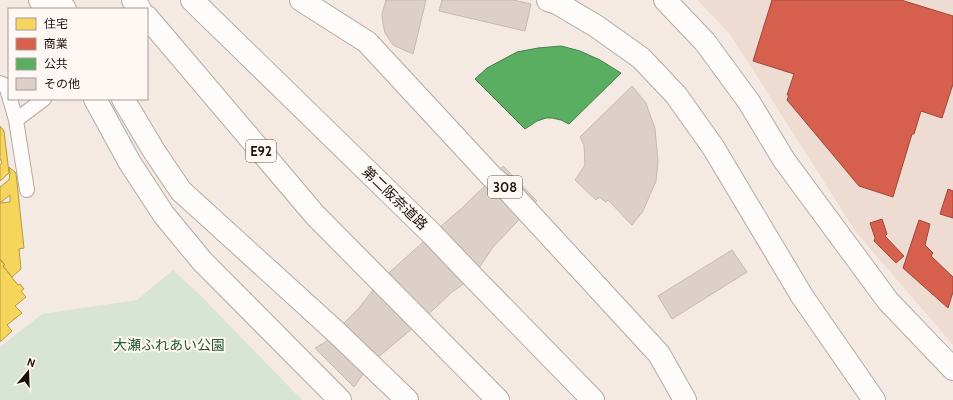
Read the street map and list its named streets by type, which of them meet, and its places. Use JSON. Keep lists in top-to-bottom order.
{
  "streets": {
    "main road": ["E92", "308", "第二阪奈道路"]
  },
  "parks": ["大瀬ふれあい公園"],
  "legend": [
    "住宅",
    "商業",
    "公共",
    "その他"
  ],
  "north": "top"
}
